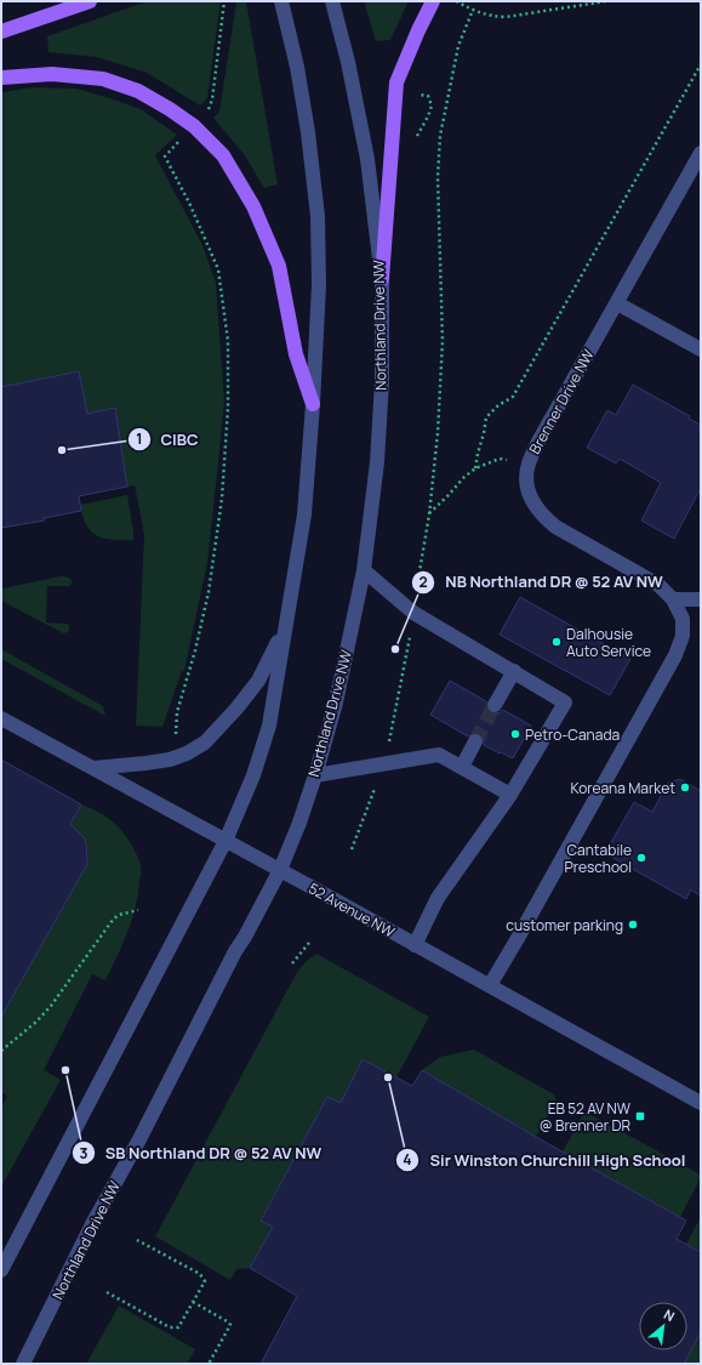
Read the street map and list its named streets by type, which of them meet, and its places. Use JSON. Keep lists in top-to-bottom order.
{
  "streets": {
    "street": ["Northland Drive NW", "Brenner Drive NW", "52 Avenue NW"]
  },
  "crossings": [
    ["Northland Drive NW", "52 Avenue NW"],
    ["Brenner Drive NW", "52 Avenue NW"]
  ],
  "places": {
    "other": [
      "CIBC",
      "Dalhousie Auto Service",
      "NB Northland DR @ 52 AV NW",
      "Petro-Canada",
      "Koreana Market",
      "Cantabile Preschool",
      "customer parking",
      "SB Northland DR @ 52 AV NW",
      "Sir Winston Churchill High School"
    ],
    "transit": ["EB 52 AV NW @ Brenner DR"]
  },
  "north": "top right"
}
